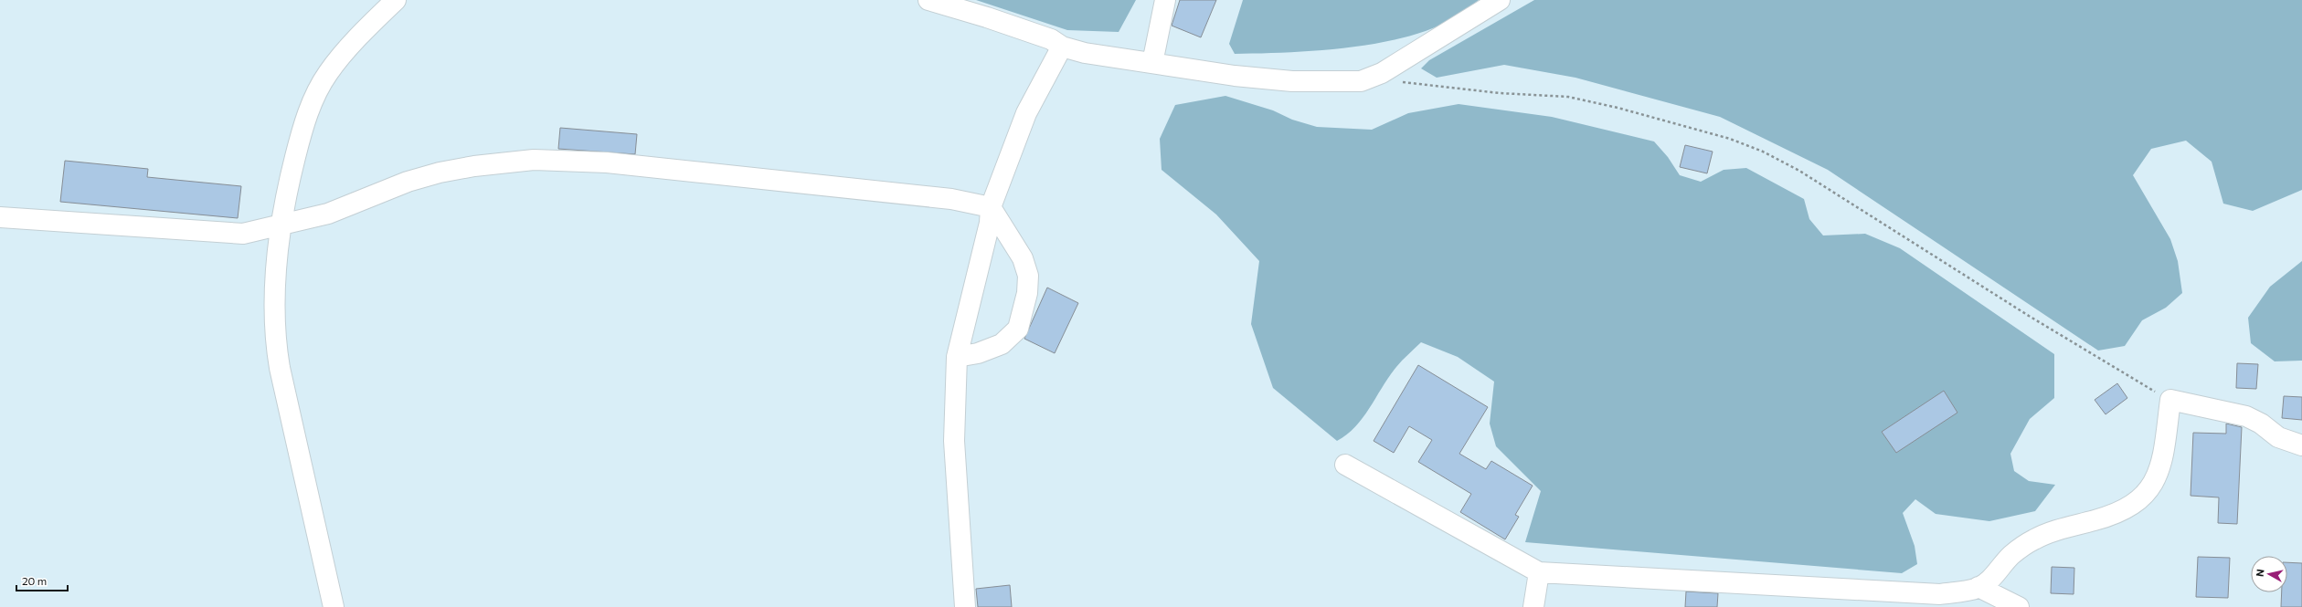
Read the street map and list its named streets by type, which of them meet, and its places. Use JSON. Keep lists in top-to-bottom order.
{
  "scale_bar": "20 m",
  "north": "left"
}
